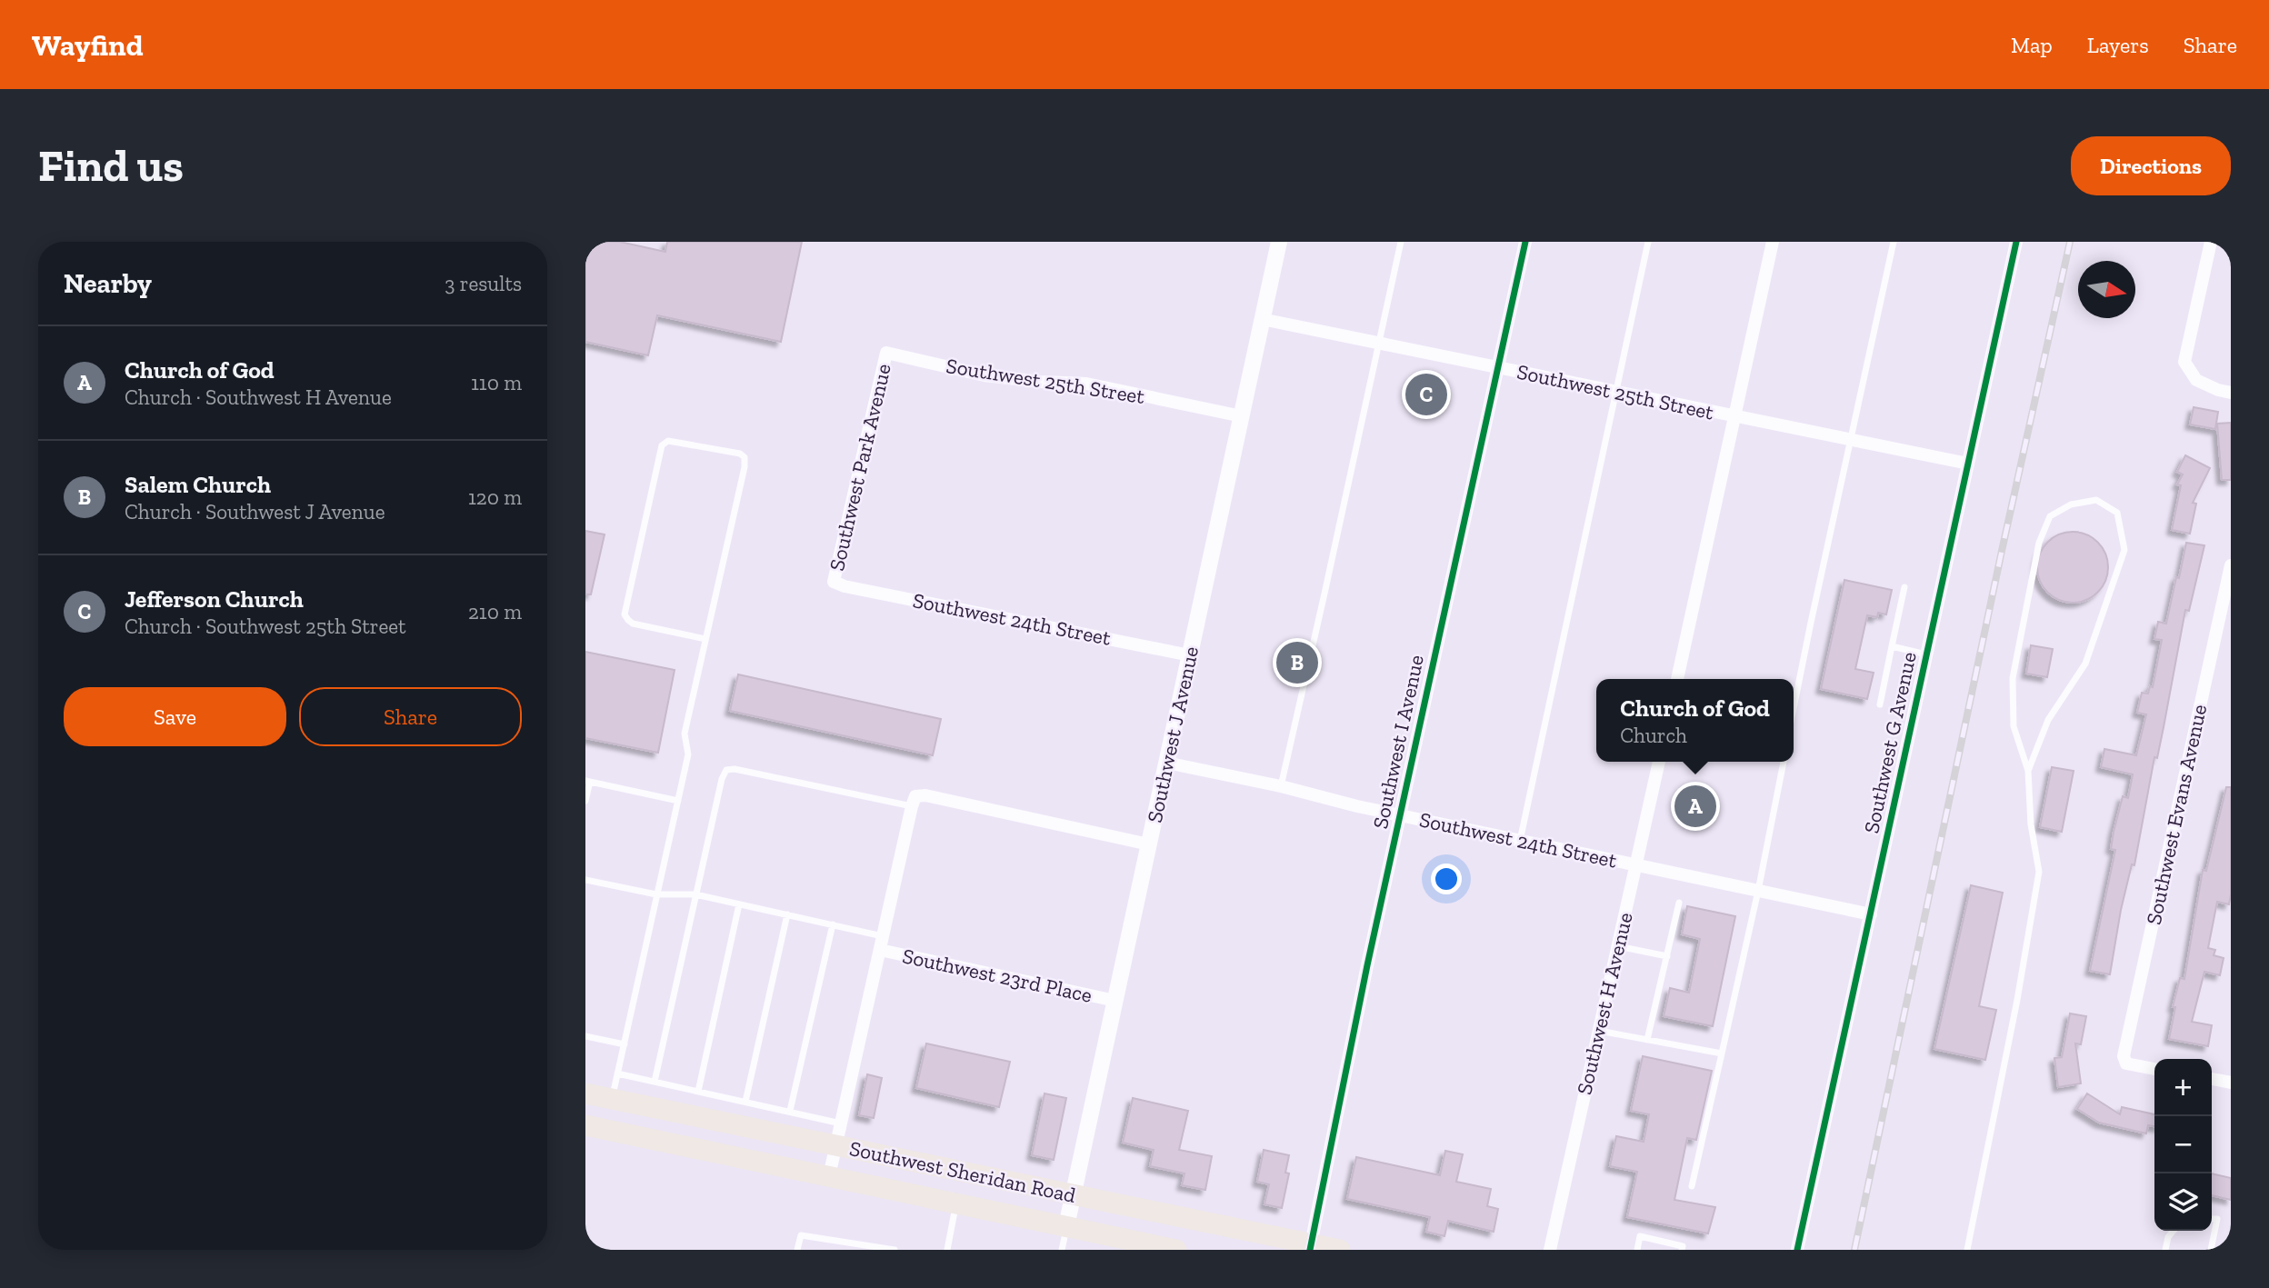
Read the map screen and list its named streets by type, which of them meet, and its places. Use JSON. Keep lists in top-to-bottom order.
{
  "streets": {
    "main road": ["Southwest Sheridan Road"],
    "street": [
      "Southwest 25th Street",
      "Southwest Park Avenue",
      "Southwest 24th Street",
      "Southwest J Avenue",
      "Southwest I Avenue",
      "Southwest G Avenue",
      "Southwest Evans Avenue",
      "Southwest 23rd Place",
      "Southwest H Avenue"
    ]
  },
  "crossings": [
    ["Southwest 25th Street", "Southwest Park Avenue"],
    ["Southwest 25th Street", "Southwest J Avenue"],
    ["Southwest 25th Street", "Southwest I Avenue"],
    ["Southwest 25th Street", "Southwest G Avenue"],
    ["Southwest Park Avenue", "Southwest 24th Street"],
    ["Southwest 24th Street", "Southwest J Avenue"],
    ["Southwest 24th Street", "Southwest I Avenue"],
    ["Southwest 24th Street", "Southwest G Avenue"],
    ["Southwest 24th Street", "Southwest H Avenue"],
    ["Southwest J Avenue", "Southwest 23rd Place"],
    ["Southwest J Avenue", "Southwest Sheridan Road"],
    ["Southwest I Avenue", "Southwest Sheridan Road"]
  ],
  "north": "right",
  "page": {
    "header": "Wayfind",
    "nav": ["Map", "Layers", "Share"],
    "buttons": [
      "Directions",
      ["Save", "Share"]
    ],
    "title": "Find us",
    "heading": ["Nearby", "3 results"],
    "list": [
      {
        "mark": "A",
        "name": "Church of God",
        "note": "Church · Southwest H Avenue",
        "value": "110 m"
      },
      {
        "mark": "B",
        "name": "Salem Church",
        "note": "Church · Southwest J Avenue",
        "value": "120 m"
      },
      {
        "mark": "C",
        "name": "Jefferson Church",
        "note": "Church · Southwest 25th Street",
        "value": "210 m"
      }
    ],
    "pins": ["C", "B", "A"],
    "popup": ["Church of God", "Church"],
    "map_buttons": ["+", "−"]
  }
}
